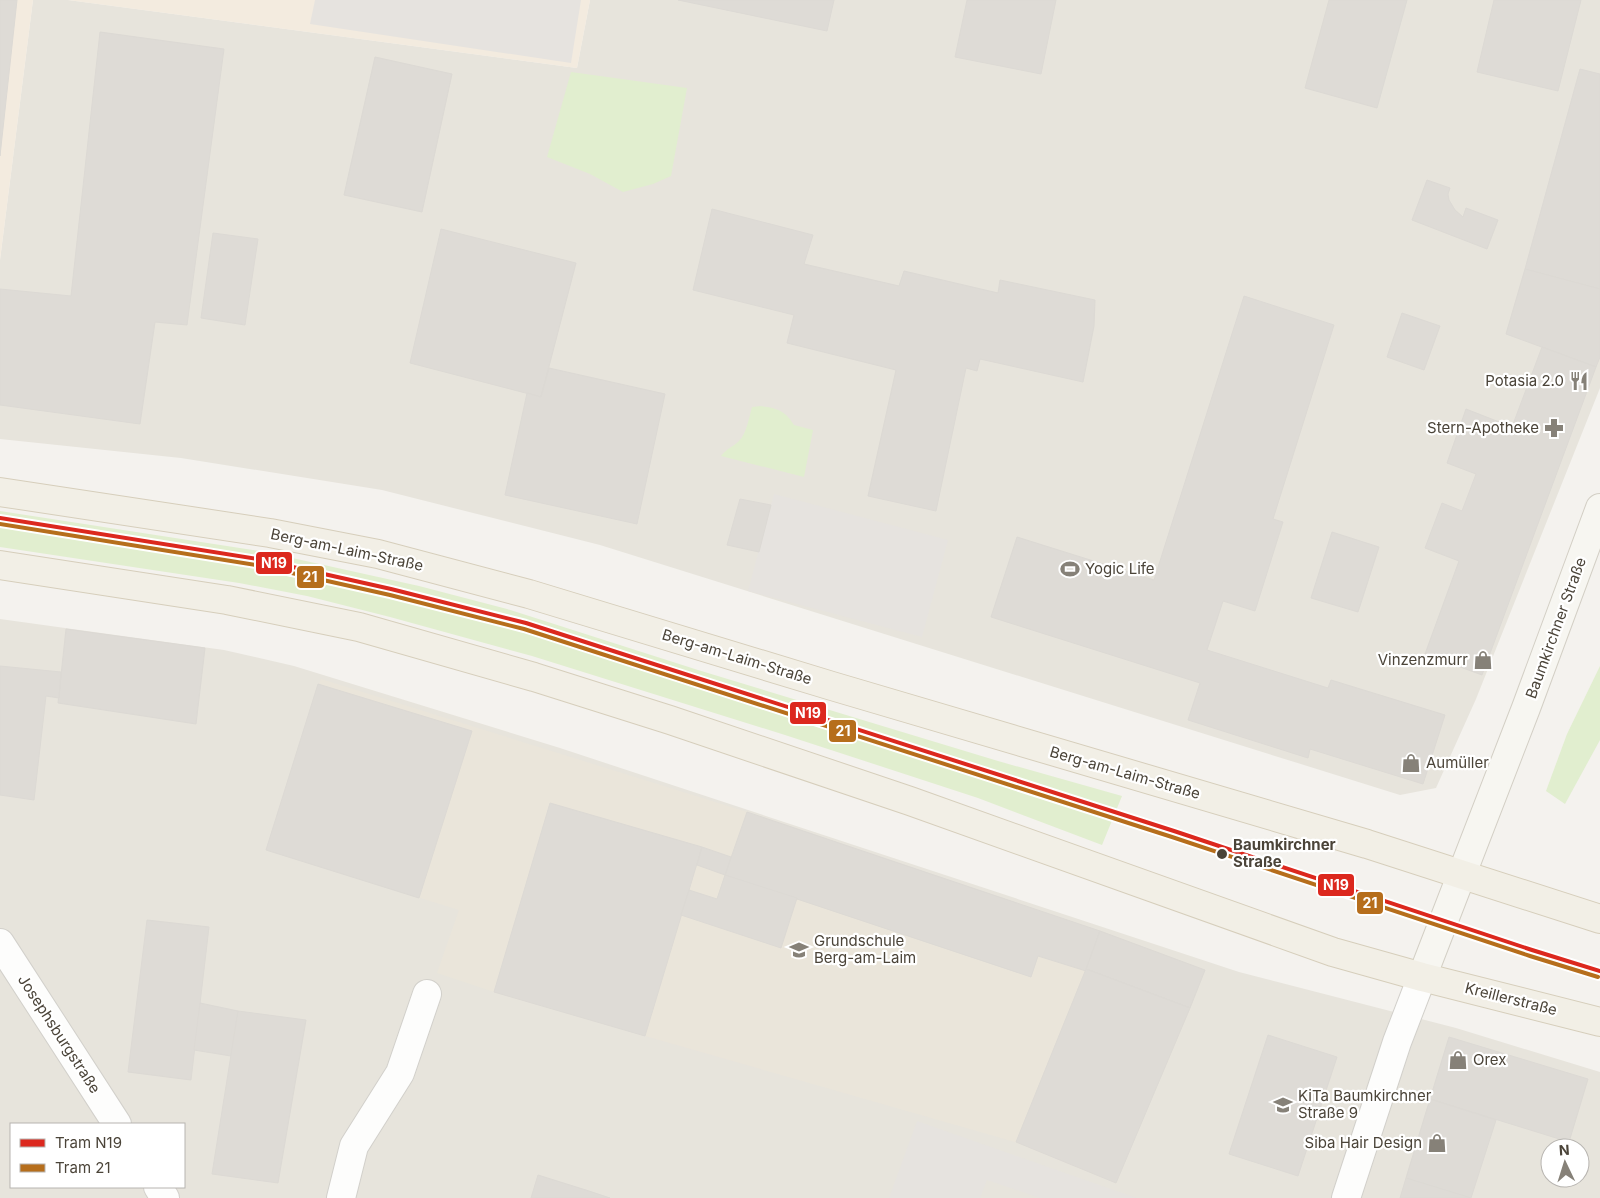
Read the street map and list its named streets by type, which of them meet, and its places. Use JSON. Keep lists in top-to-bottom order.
{
  "streets": {
    "main road": ["Berg-am-Laim-Straße", "Baumkirchner Straße", "Kreillerstraße"],
    "street": ["Josephsburgstraße"]
  },
  "crossings": [
    ["Berg-am-Laim-Straße", "Baumkirchner Straße"],
    ["Baumkirchner Straße", "Kreillerstraße"]
  ],
  "places": {
    "restaurant": ["Potasia 2.0"],
    "pharmacy": ["Stern-Apotheke"],
    "sports": ["Yogic Life"],
    "shop": [
      "Vinzenzmurr",
      "Aumüller",
      "Orex",
      "Siba Hair Design"
    ],
    "other": ["Baumkirchner Straße"],
    "school or university": ["Grundschule Berg-am-Laim", "KiTa Baumkirchner Straße 9"]
  },
  "lines": ["tram line N19", "tram line 21"],
  "legend": ["Tram N19", "Tram 21"],
  "north": "top"
}
